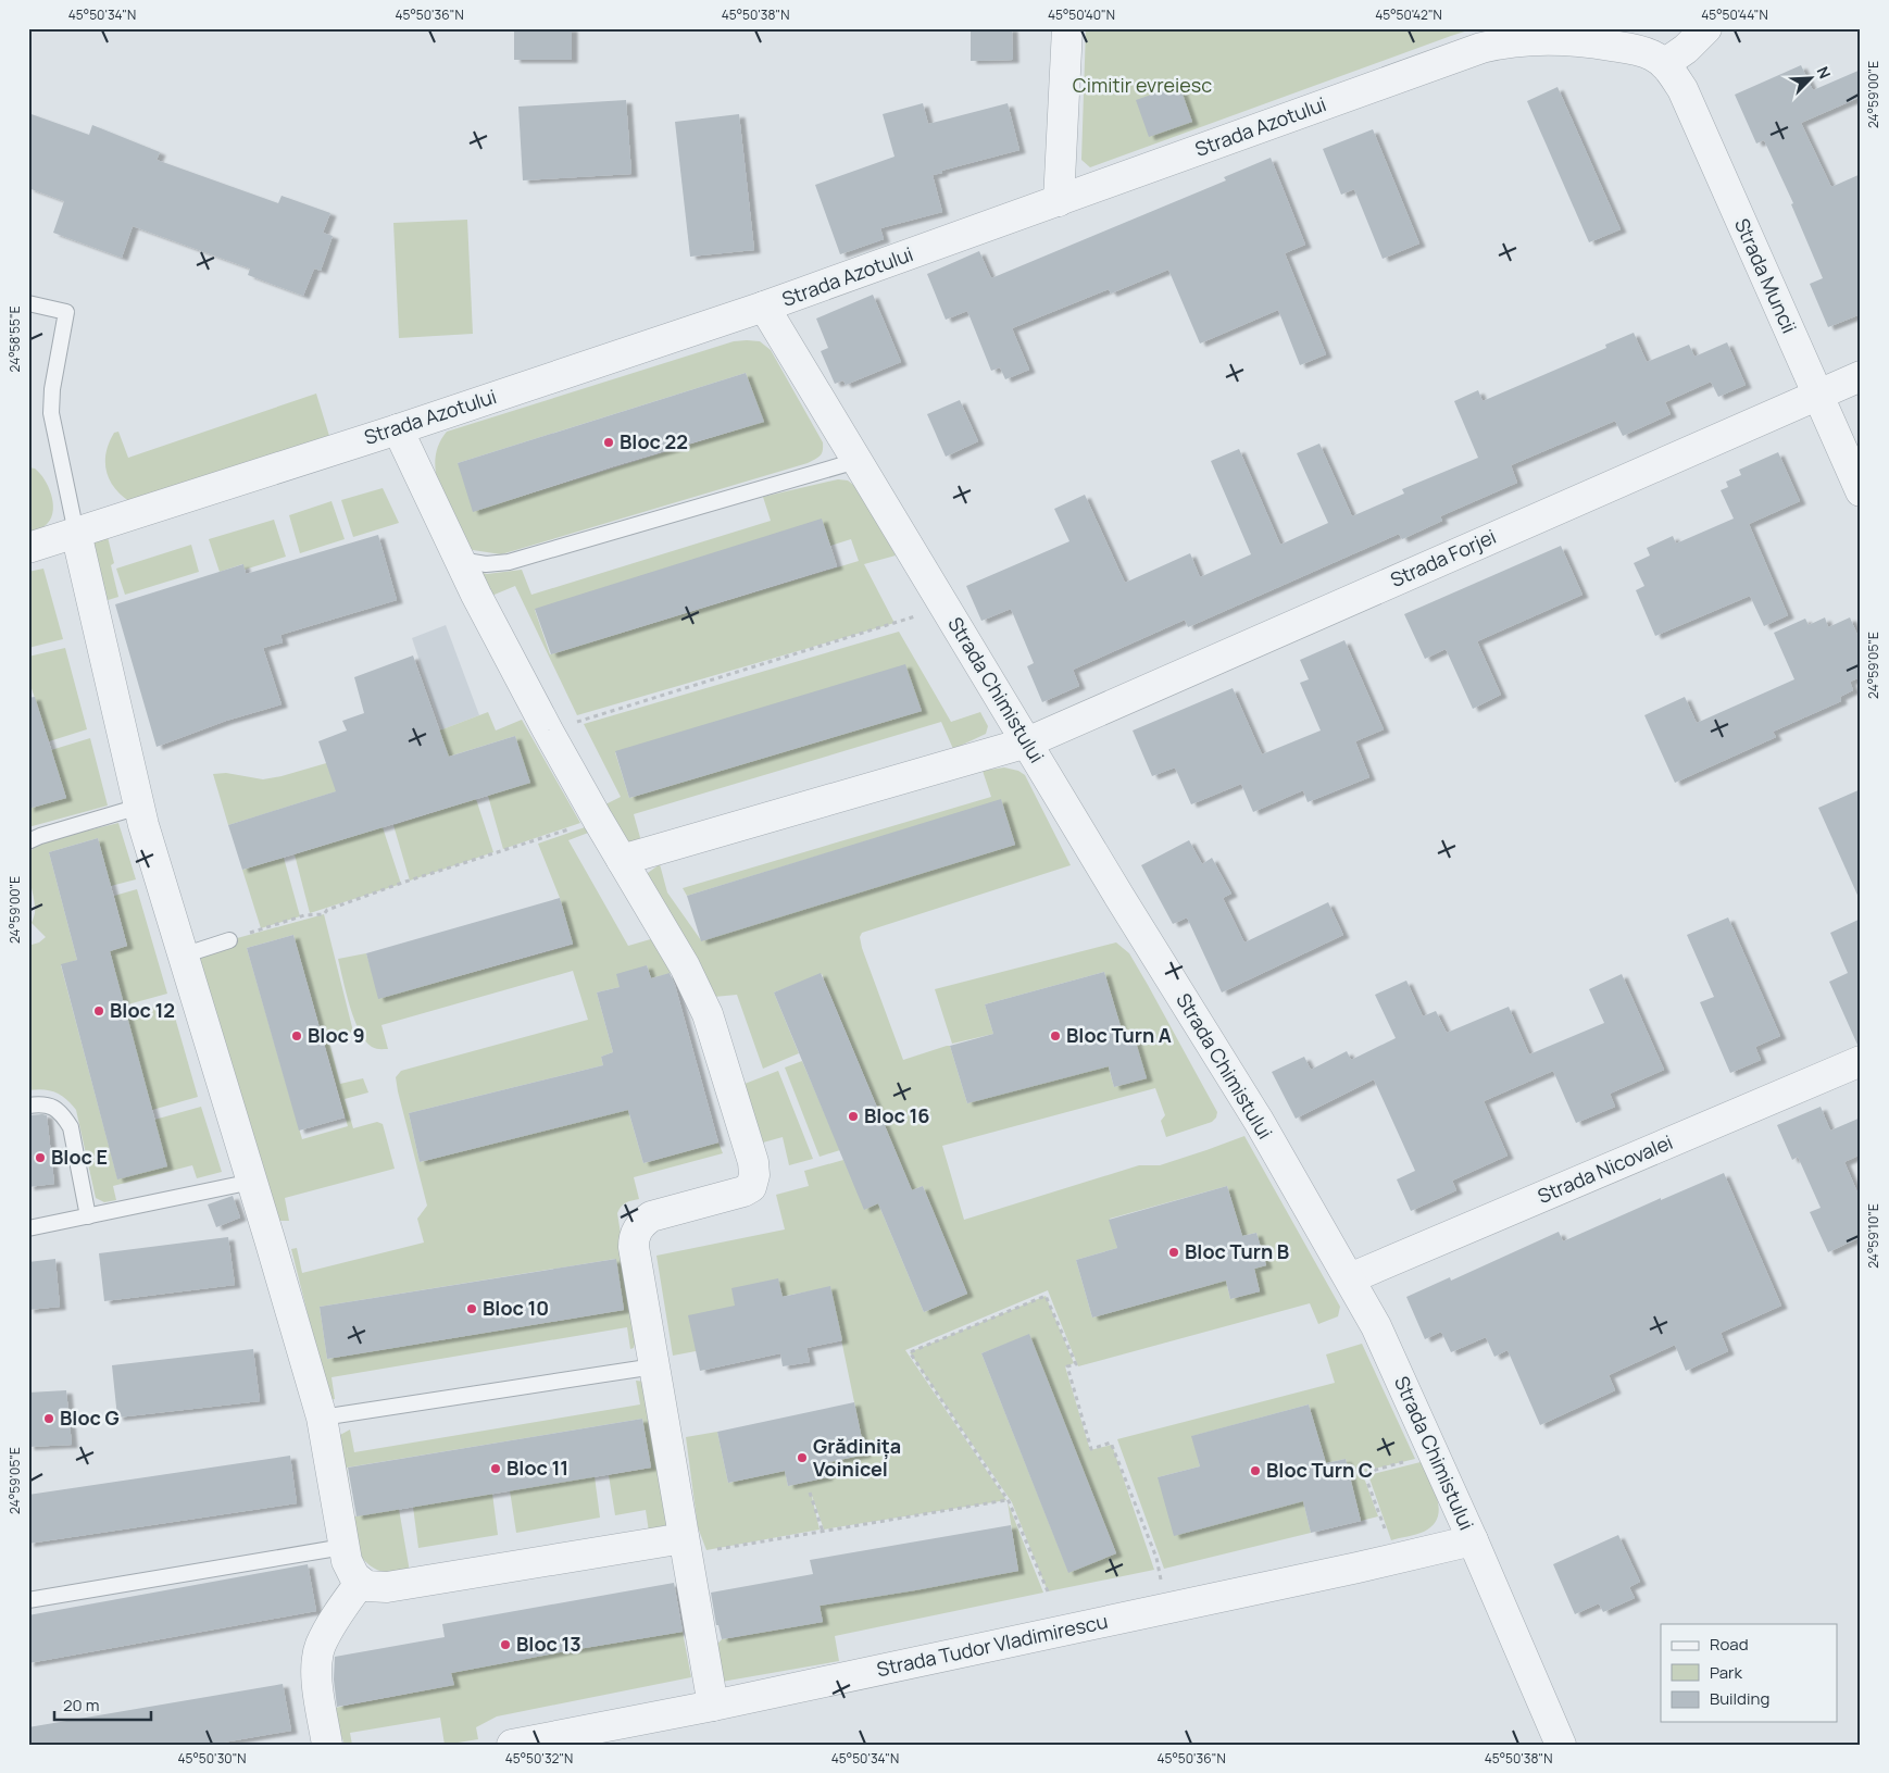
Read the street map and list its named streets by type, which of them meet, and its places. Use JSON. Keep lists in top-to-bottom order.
{
  "streets": {
    "street": [
      "Strada Azotului",
      "Strada Muncii",
      "Strada Forjei",
      "Strada Chimistului",
      "Strada Nicovalei",
      "Strada Tudor Vladimirescu"
    ]
  },
  "crossings": [
    ["Strada Azotului", "Strada Muncii"],
    ["Strada Azotului", "Strada Chimistului"],
    ["Strada Muncii", "Strada Forjei"],
    ["Strada Forjei", "Strada Chimistului"],
    ["Strada Chimistului", "Strada Nicovalei"],
    ["Strada Chimistului", "Strada Tudor Vladimirescu"]
  ],
  "parks": ["Cimitir evreiesc"],
  "places": [
    "Bloc 22",
    "Bloc 12",
    "Bloc 9",
    "Bloc Turn A",
    "Bloc 16",
    "Bloc E",
    "Bloc Turn B",
    "Bloc 10",
    "Bloc G",
    "Grădinița Voinicel",
    "Bloc 11",
    "Bloc Turn C",
    "Bloc 13"
  ],
  "legend": ["Road", "Park", "Building"],
  "scale_bar": "20 m",
  "north": "top right",
  "coordinates": [
    "45°50'34\"N",
    "45°50'36\"N",
    "45°50'38\"N",
    "45°50'40\"N",
    "45°50'42\"N",
    "45°50'44\"N",
    "24°59'00\"E",
    "24°58'55\"E",
    "24°59'05\"E",
    "24°59'10\"E",
    "45°50'30\"N",
    "45°50'32\"N"
  ]
}
